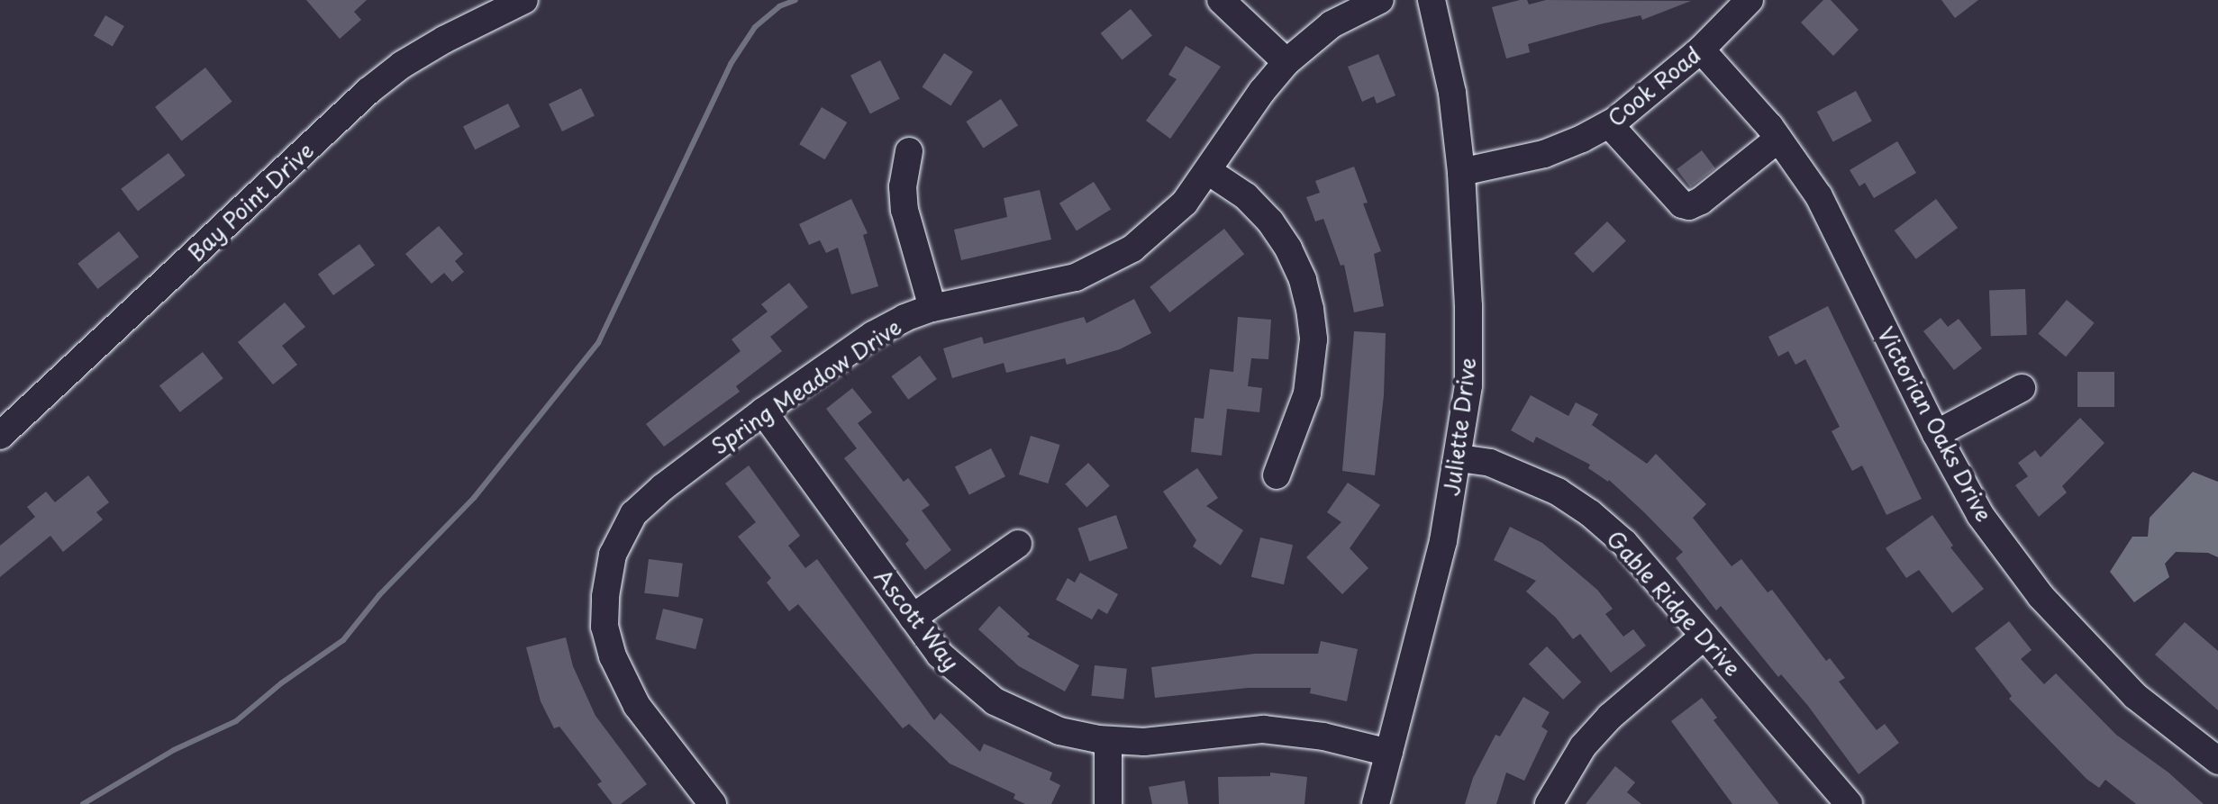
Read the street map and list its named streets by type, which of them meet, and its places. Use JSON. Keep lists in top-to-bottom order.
{
  "streets": {
    "street": [
      "Cook Road",
      "Bay Point Drive",
      "Spring Meadow Drive",
      "Victorian Oaks Drive",
      "Juliette Drive",
      "Gable Ridge Drive",
      "Ascott Way"
    ]
  },
  "crossings": [
    ["Cook Road", "Victorian Oaks Drive"],
    ["Cook Road", "Juliette Drive"],
    ["Spring Meadow Drive", "Ascott Way"],
    ["Juliette Drive", "Gable Ridge Drive"],
    ["Juliette Drive", "Ascott Way"]
  ]
}
